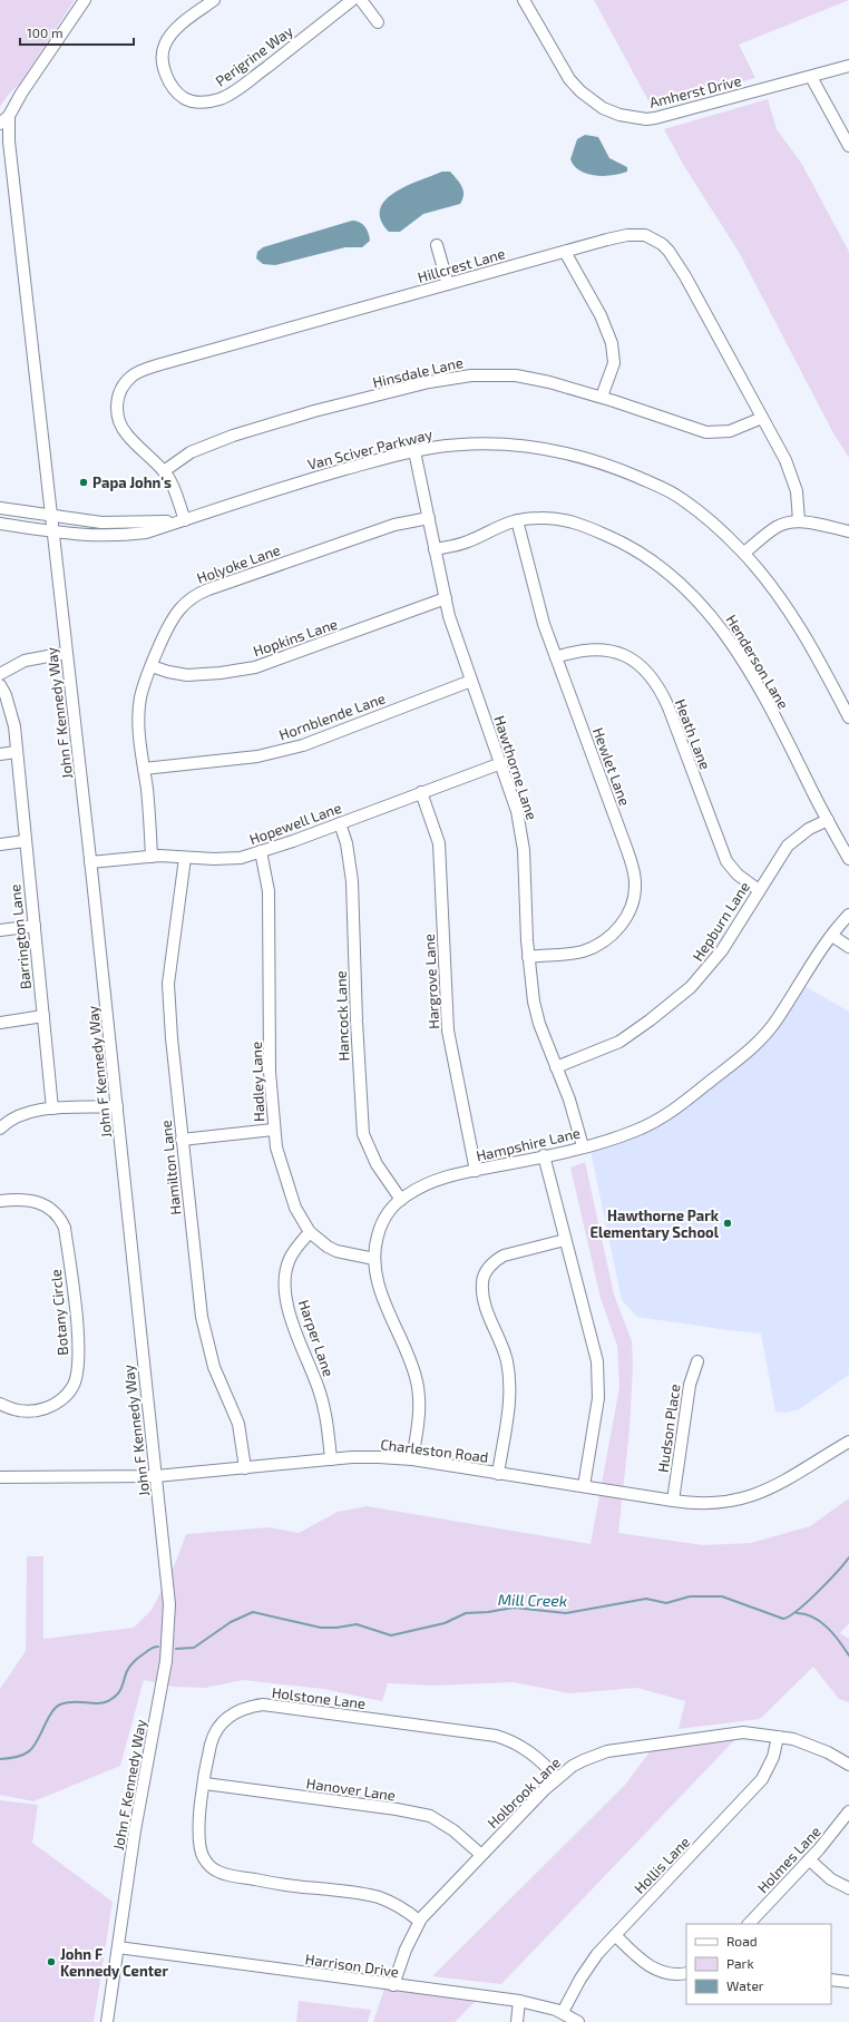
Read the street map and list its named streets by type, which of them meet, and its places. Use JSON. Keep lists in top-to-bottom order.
{
  "streets": {
    "street": [
      "Perigrine Way",
      "Amherst Drive",
      "Hillcrest Lane",
      "Hinsdale Lane",
      "Van Sciver Parkway",
      "Holyoke Lane",
      "Hopkins Lane",
      "Henderson Lane",
      "John F Kennedy Way",
      "Hornblende Lane",
      "Heath Lane",
      "Hewlet Lane",
      "Hawthorne Lane",
      "Hopewell Lane",
      "Hepburn Lane",
      "Barrington Lane",
      "Hargrove Lane",
      "Hancock Lane",
      "Hadley Lane",
      "Hampshire Lane",
      "Hamilton Lane",
      "Botany Circle",
      "Harper Lane",
      "Hudson Place",
      "Charleston Road",
      "Holstone Lane",
      "Hanover Lane",
      "Holbrook Lane",
      "Holmes Lane",
      "Hollis Lane",
      "Harrison Drive"
    ]
  },
  "crossings": [
    ["Hillcrest Lane", "Hinsdale Lane"],
    ["Hillcrest Lane", "Van Sciver Parkway"],
    ["Van Sciver Parkway", "John F Kennedy Way"],
    ["Van Sciver Parkway", "Hawthorne Lane"],
    ["Holyoke Lane", "Hopkins Lane"],
    ["Holyoke Lane", "Hornblende Lane"],
    ["Holyoke Lane", "Hawthorne Lane"],
    ["Holyoke Lane", "Hopewell Lane"],
    ["Hopkins Lane", "Hawthorne Lane"],
    ["Henderson Lane", "Hewlet Lane"],
    ["Henderson Lane", "Hawthorne Lane"],
    ["Henderson Lane", "Hepburn Lane"],
    ["John F Kennedy Way", "Hopewell Lane"],
    ["John F Kennedy Way", "Charleston Road"],
    ["John F Kennedy Way", "Harrison Drive"],
    ["Hornblende Lane", "Hawthorne Lane"],
    ["Heath Lane", "Hewlet Lane"],
    ["Heath Lane", "Hepburn Lane"],
    ["Hewlet Lane", "Hawthorne Lane"],
    ["Hawthorne Lane", "Hopewell Lane"],
    ["Hawthorne Lane", "Hepburn Lane"],
    ["Hawthorne Lane", "Hampshire Lane"],
    ["Hopewell Lane", "Hargrove Lane"],
    ["Hopewell Lane", "Hancock Lane"],
    ["Hopewell Lane", "Hadley Lane"],
    ["Hopewell Lane", "Hamilton Lane"],
    ["Hargrove Lane", "Hampshire Lane"],
    ["Hancock Lane", "Hampshire Lane"],
    ["Hadley Lane", "Hampshire Lane"],
    ["Hadley Lane", "Harper Lane"],
    ["Hampshire Lane", "Charleston Road"],
    ["Hamilton Lane", "Charleston Road"],
    ["Harper Lane", "Charleston Road"],
    ["Hudson Place", "Charleston Road"],
    ["Holstone Lane", "Hanover Lane"],
    ["Holstone Lane", "Holbrook Lane"],
    ["Hanover Lane", "Holbrook Lane"],
    ["Holbrook Lane", "Hollis Lane"],
    ["Holbrook Lane", "Harrison Drive"],
    ["Hollis Lane", "Harrison Drive"]
  ],
  "water": ["Mill Creek"],
  "places": ["Papa John's", "Hawthorne Park Elementary School", "John F Kennedy Center"],
  "legend": ["Road", "Park", "Water"],
  "scale_bar": "100 m"
}
